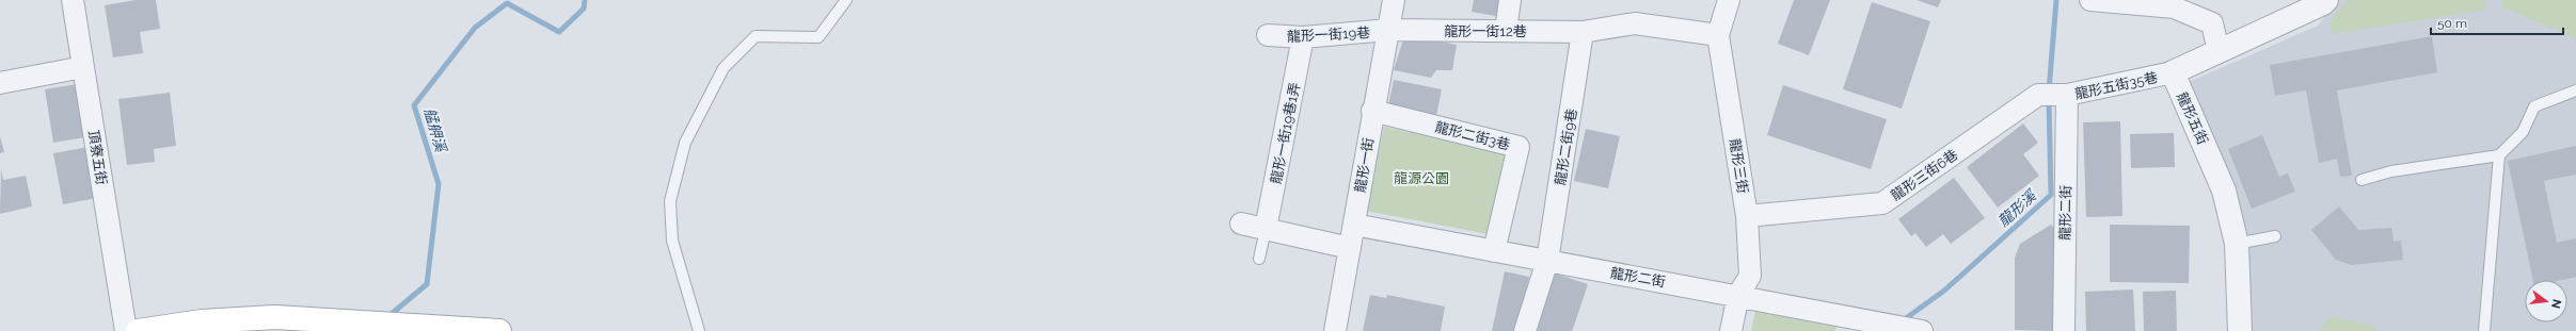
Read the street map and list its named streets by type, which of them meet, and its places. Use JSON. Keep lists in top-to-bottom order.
{
  "streets": {
    "street": [
      "龍形一街12巷",
      "龍形一街19巷",
      "龍形五街35巷",
      "龍形五街",
      "龍形一街19巷1弄",
      "龍形二街3巷",
      "龍形二街9巷",
      "頂寮五街",
      "龍形一街",
      "龍形三街",
      "龍形三街6巷",
      "龍形二街"
    ]
  },
  "crossings": [
    ["龍形一街12巷", "龍形一街19巷"],
    ["龍形一街12巷", "龍形二街9巷"],
    ["龍形一街12巷", "龍形一街"],
    ["龍形一街12巷", "龍形三街"],
    ["龍形一街19巷", "龍形一街19巷1弄"],
    ["龍形一街19巷", "龍形一街"],
    ["龍形五街35巷", "龍形五街"],
    ["龍形五街35巷", "龍形三街6巷"],
    ["龍形五街35巷", "龍形二街"],
    ["龍形二街3巷", "龍形一街"],
    ["龍形二街3巷", "龍形二街"],
    ["龍形二街9巷", "龍形二街"],
    ["龍形一街", "龍形二街"],
    ["龍形三街", "龍形三街6巷"],
    ["龍形三街", "龍形二街"],
    ["龍形三街6巷", "龍形二街"]
  ],
  "water": ["艋舺溪", "龍形溪"],
  "parks": ["龍源公園"],
  "scale_bar": "50 m",
  "north": "right"
}
